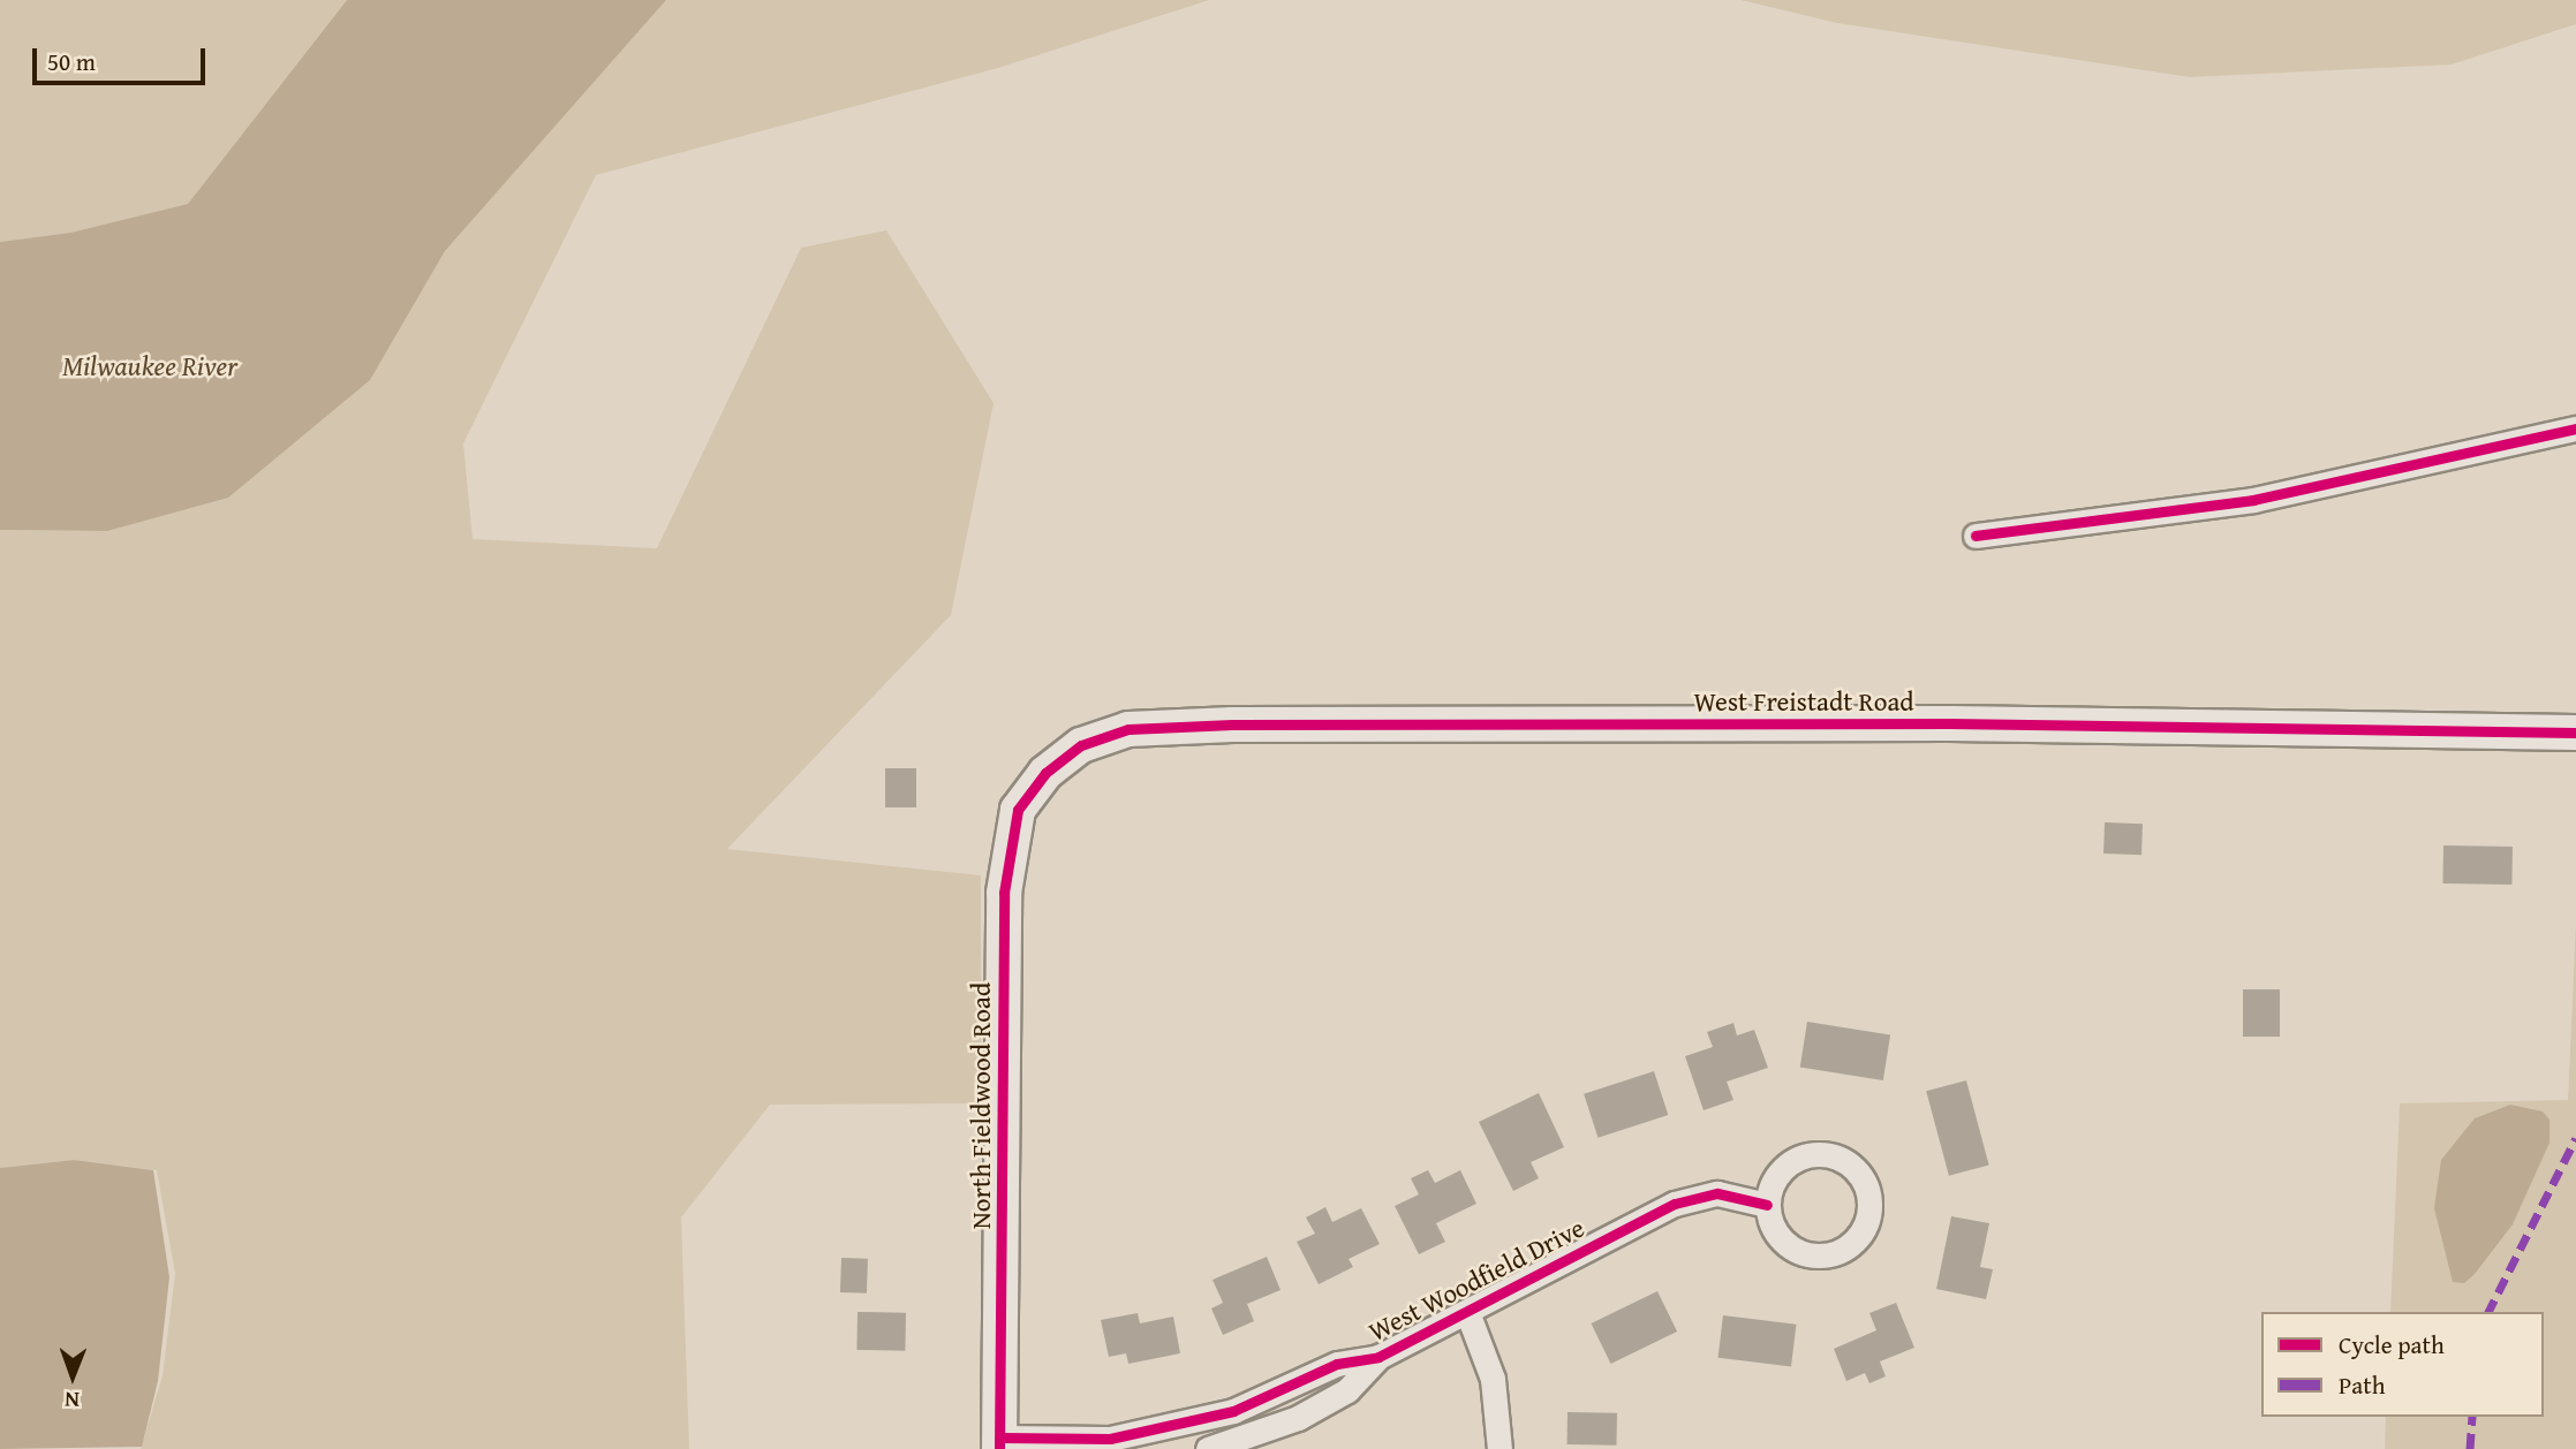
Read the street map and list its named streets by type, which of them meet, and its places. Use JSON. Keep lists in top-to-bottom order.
{
  "streets": {
    "street": ["West Freistadt Road", "North Fieldwood Road", "West Woodfield Drive"]
  },
  "crossings": [
    ["West Freistadt Road", "North Fieldwood Road"],
    ["North Fieldwood Road", "West Woodfield Drive"]
  ],
  "water": ["Milwaukee River"],
  "legend": ["Cycle path", "Path"],
  "scale_bar": "50 m",
  "north": "bottom"
}
